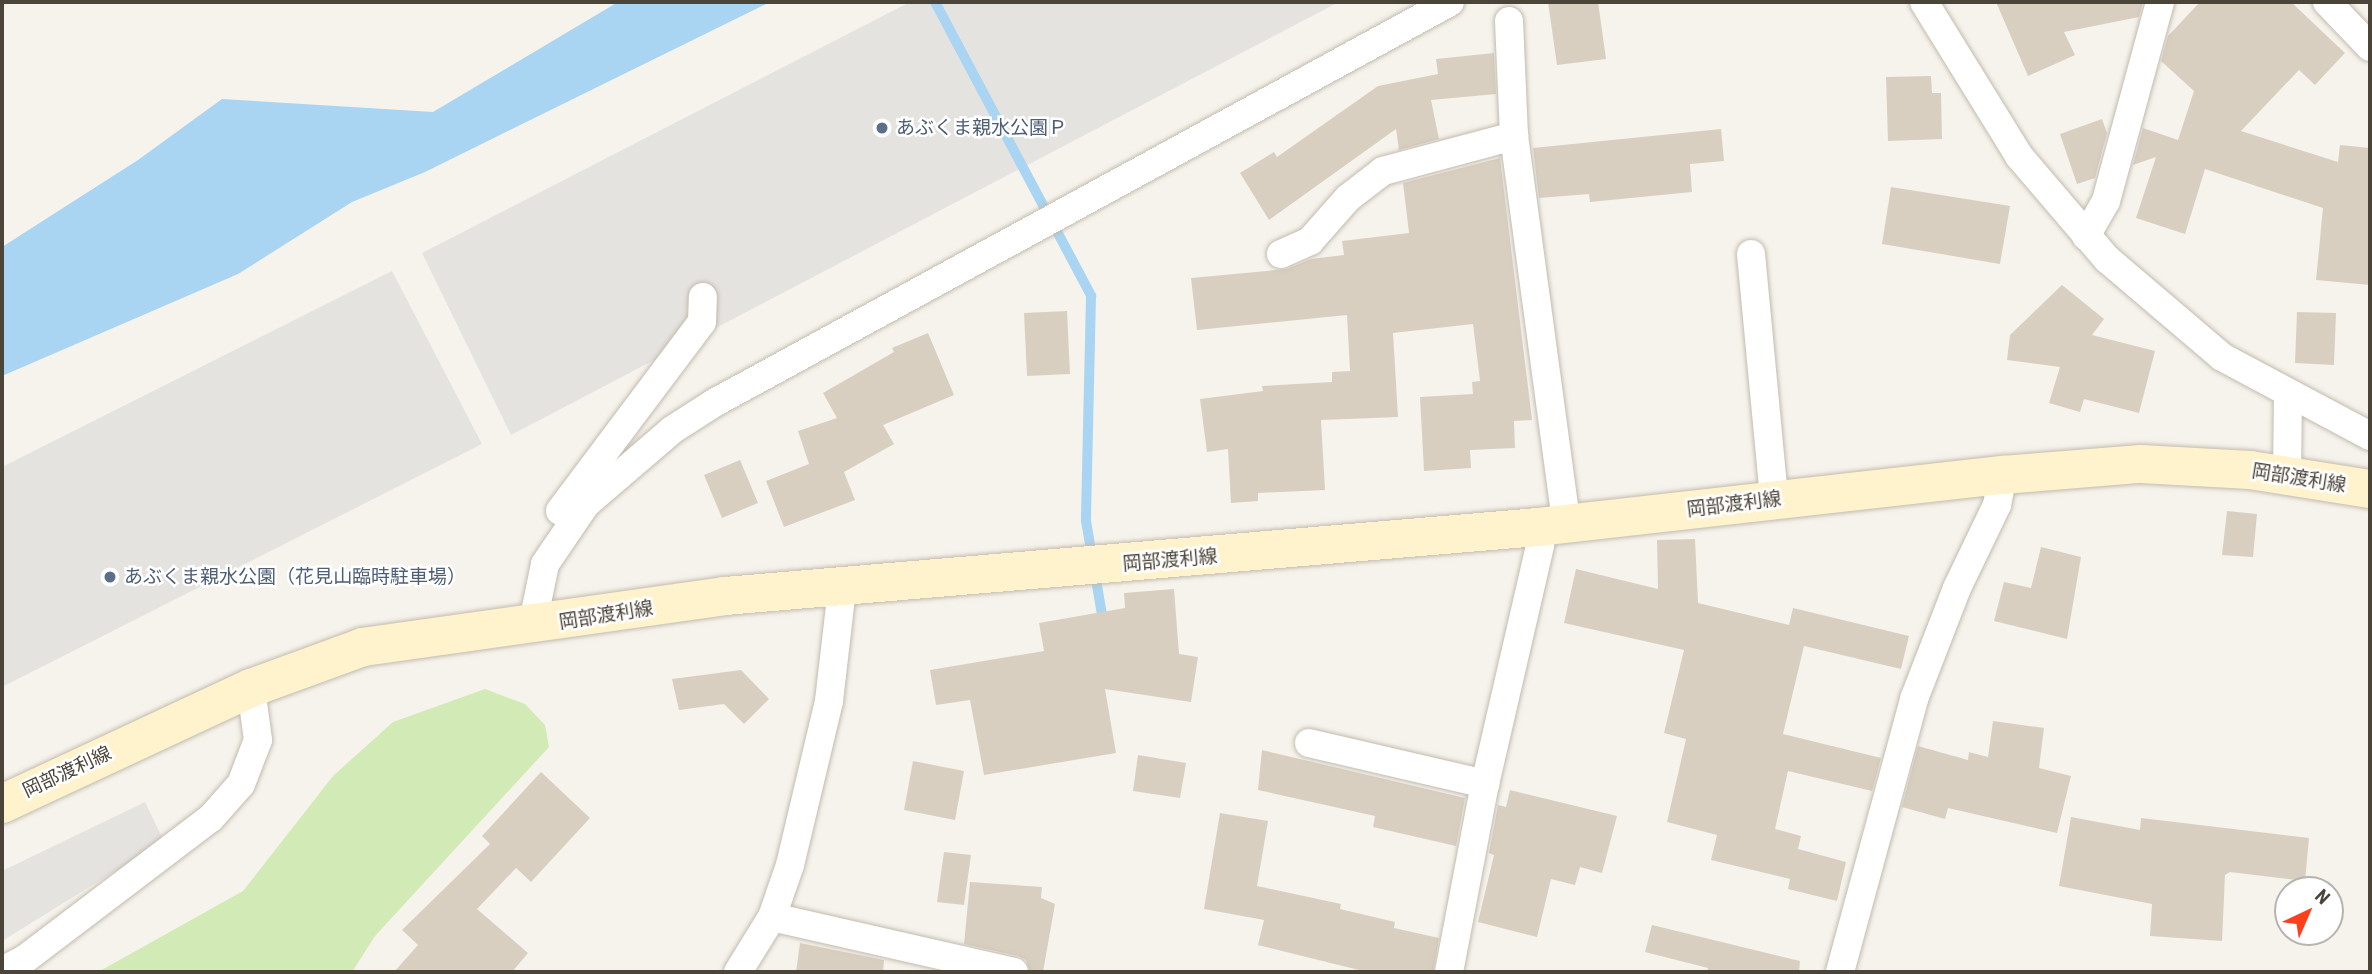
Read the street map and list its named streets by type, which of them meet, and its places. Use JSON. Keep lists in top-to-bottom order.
{
  "streets": {
    "main road": ["岡部渡利線"]
  },
  "places": ["あぶくま親水公園Ｐ", "あぶくま親水公園（花見山臨時駐車場）"],
  "north": "top right"
}
